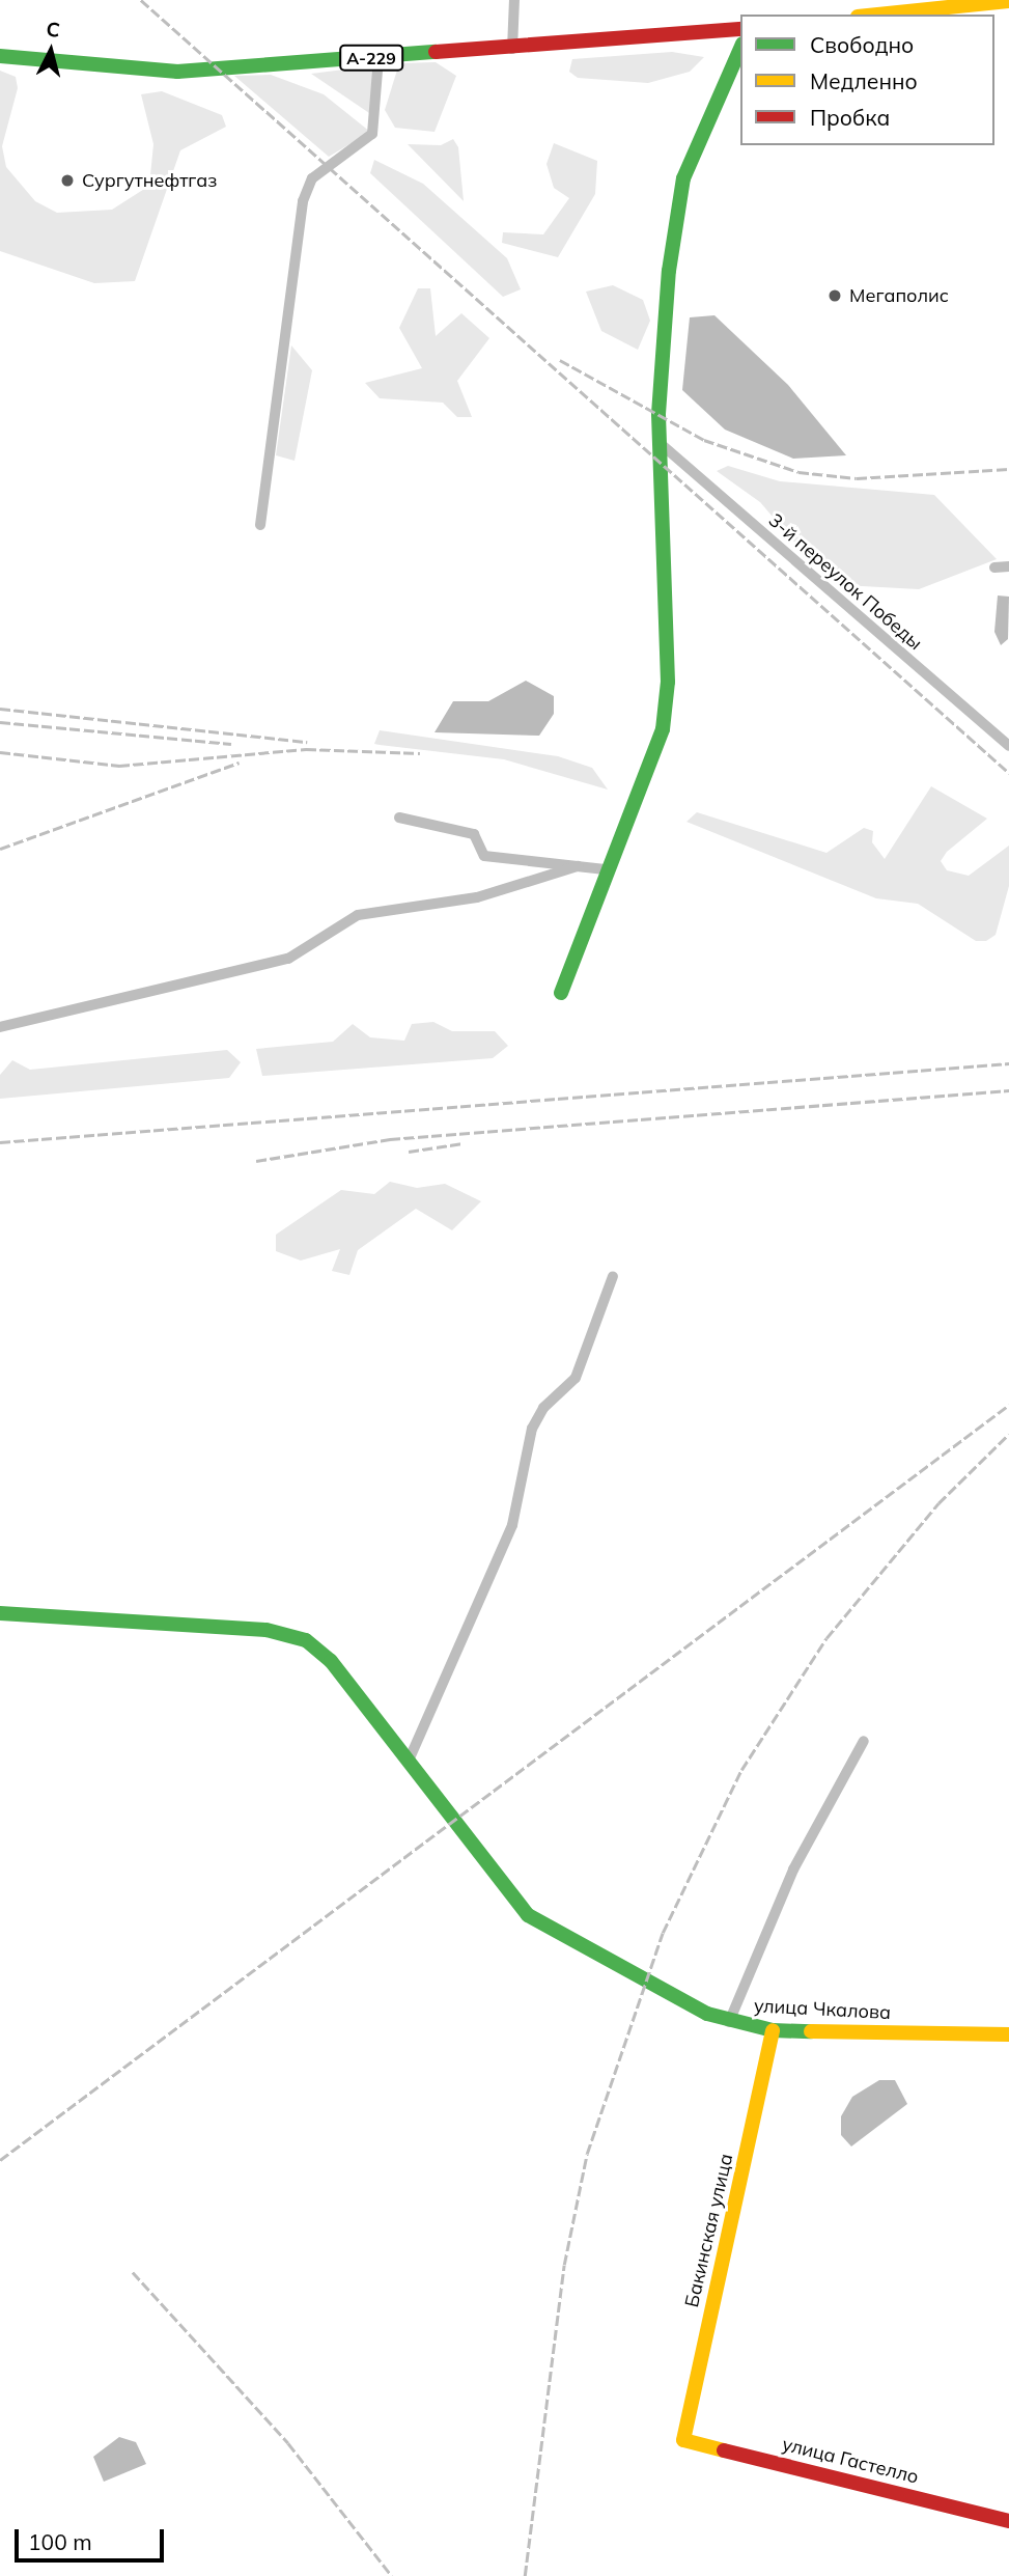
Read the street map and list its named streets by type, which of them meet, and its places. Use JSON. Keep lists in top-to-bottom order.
{
  "streets": {
    "main road": [
      "А-229",
      "улица Чкалова",
      "Бакинская улица",
      "улица Гастелло"
    ],
    "street": ["3-й переулок Победы"]
  },
  "crossings": [
    ["улица Чкалова", "Бакинская улица"],
    ["Бакинская улица", "улица Гастелло"]
  ],
  "places": ["Сургутнефтгаз", "Мегаполис"],
  "legend": ["Свободно", "Медленно", "Пробка"],
  "scale_bar": "100 m",
  "north": "top"
}
